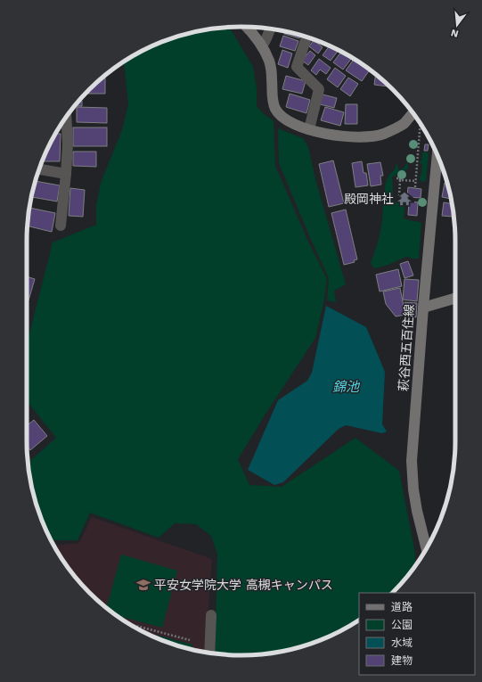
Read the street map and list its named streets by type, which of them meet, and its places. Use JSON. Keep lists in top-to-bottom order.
{
  "streets": {
    "main road": ["萩谷西五百住線"]
  },
  "water": ["錦池"],
  "places": {
    "temple": ["殿岡神社"],
    "school or university": ["平安女学院大学 高槻キャンパス"]
  },
  "legend": [
    "道路",
    "公園",
    "水域",
    "建物"
  ],
  "north": "bottom"
}
